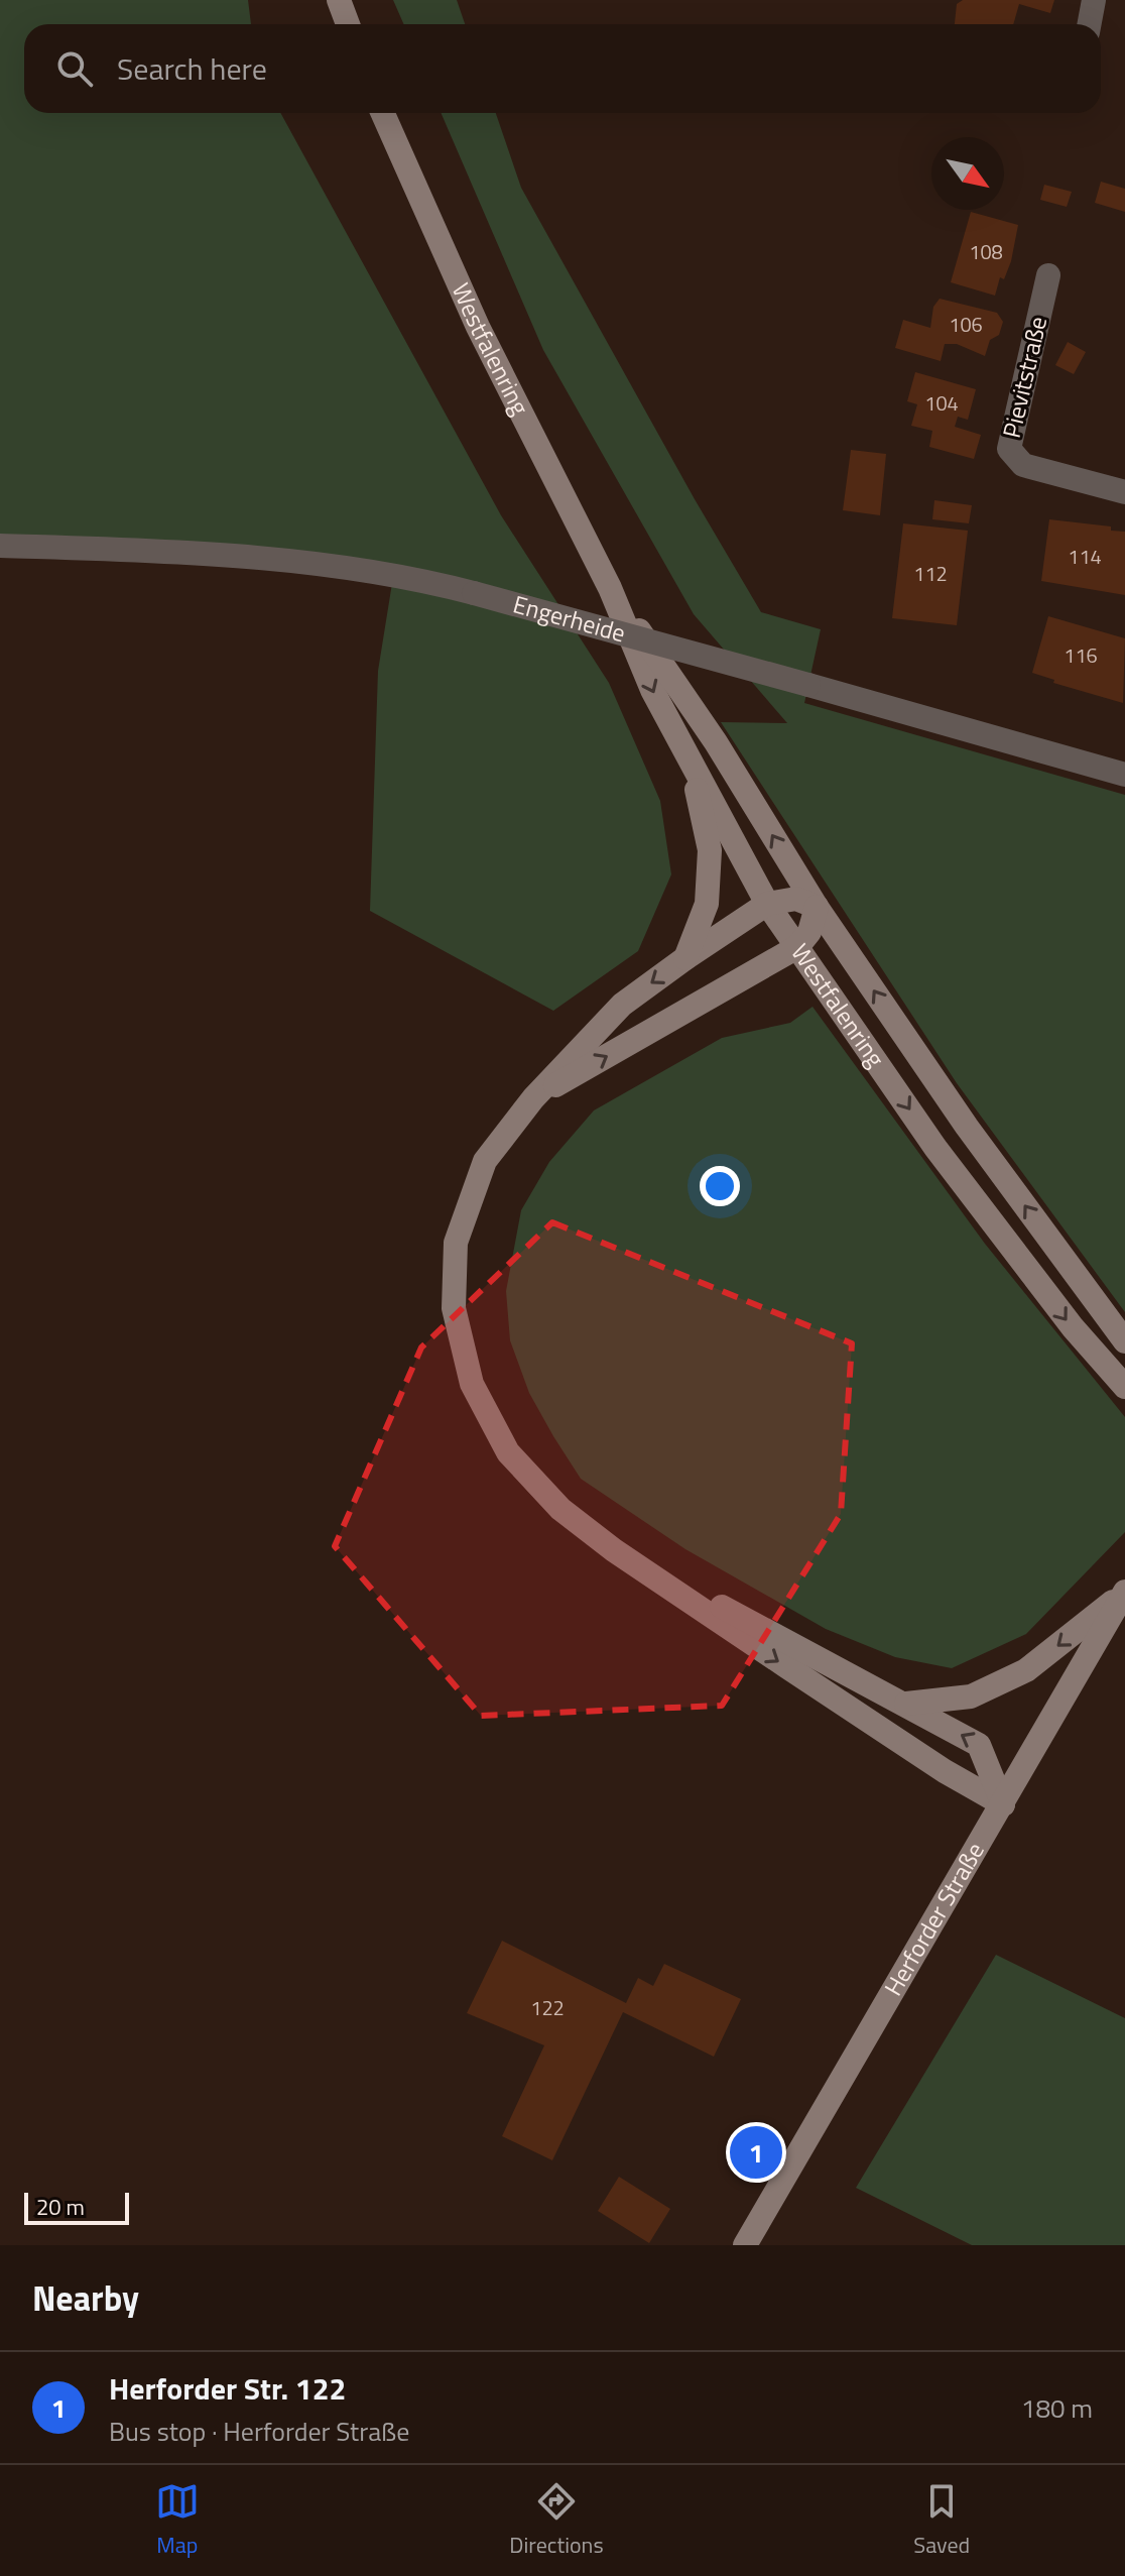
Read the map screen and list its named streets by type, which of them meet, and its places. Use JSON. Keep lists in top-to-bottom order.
{
  "streets": {
    "main road": ["Westfalenring", "Herforder Straße"],
    "street": ["Pievitstraße", "Engerheide"]
  },
  "house_numbers": [
    "108",
    "106",
    "104",
    "114",
    "112",
    "116",
    "122"
  ],
  "scale_bar": "20 m",
  "north": "bottom right",
  "page": {
    "search": "Search here",
    "pins": "1",
    "scale": "20 m",
    "heading": "Nearby",
    "list": [
      {
        "mark": "1",
        "name": "Herforder Str. 122",
        "note": "Bus stop · Herforder Straße",
        "value": "180 m"
      }
    ],
    "nav": ["Map", "Directions", "Saved"]
  }
}
